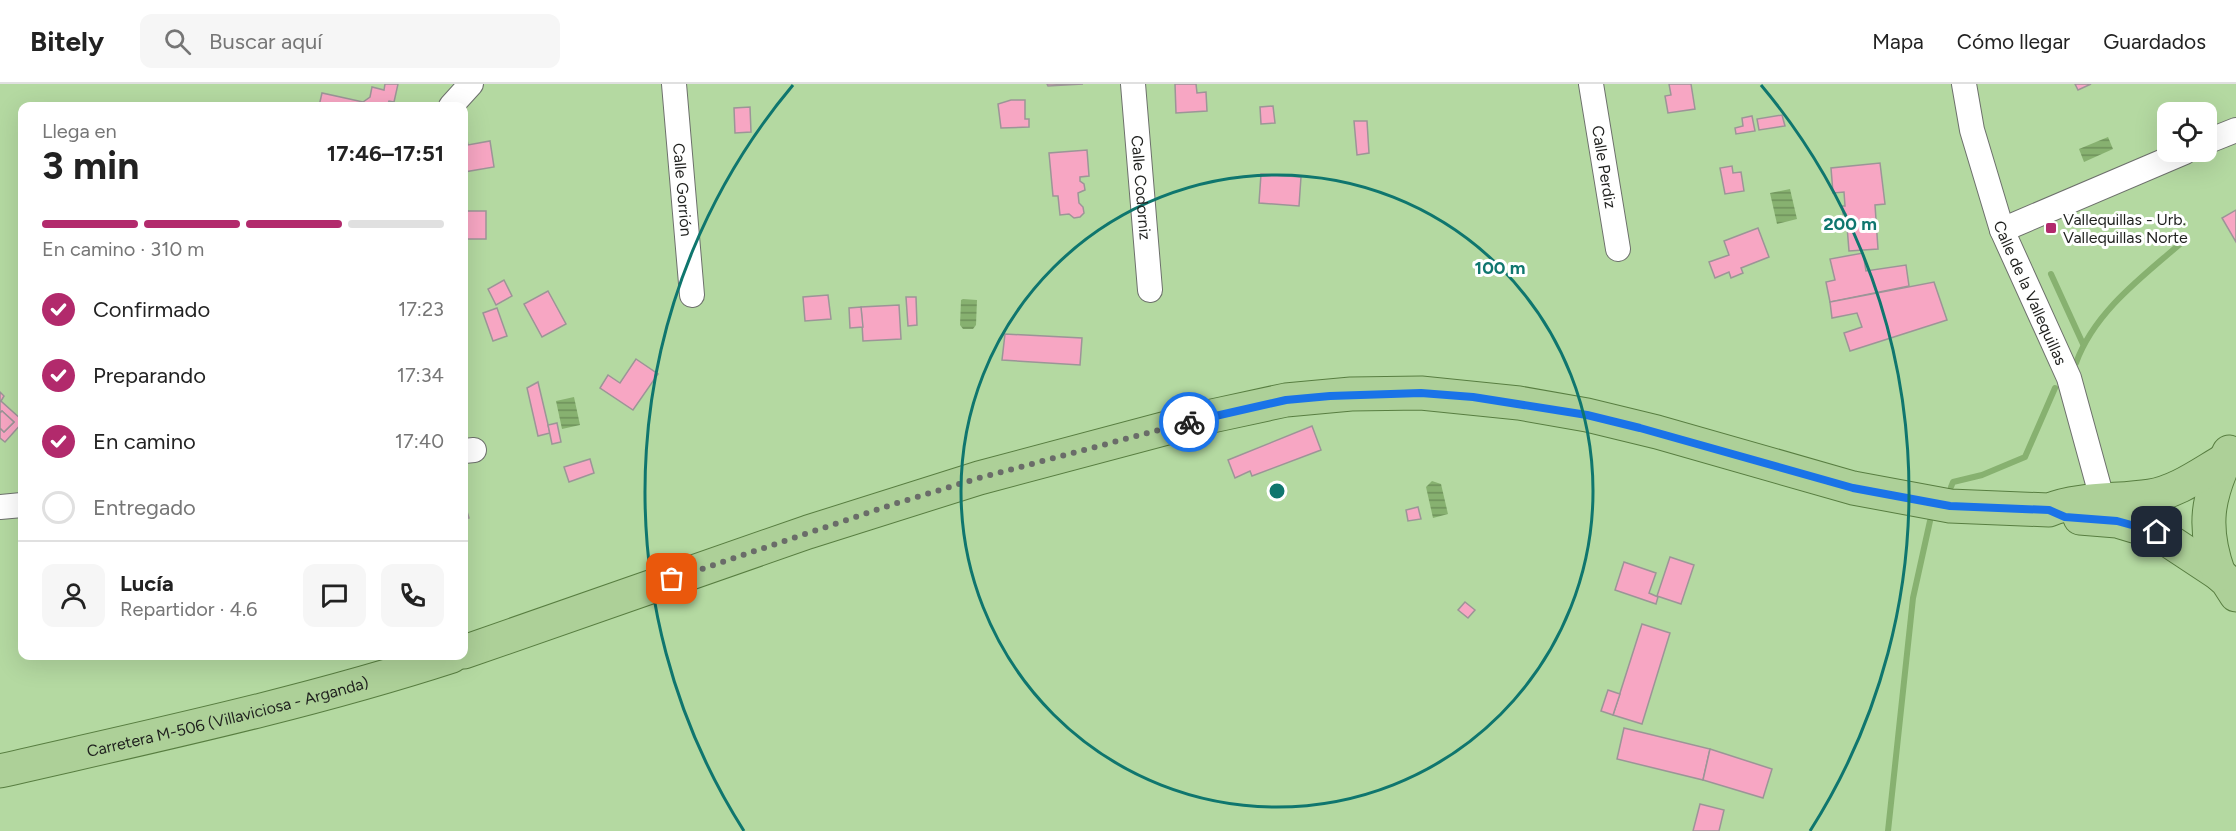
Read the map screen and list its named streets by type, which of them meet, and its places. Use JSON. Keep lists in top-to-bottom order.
{
  "streets": {
    "main road": ["Carretera M-506 (Villaviciosa - Arganda)"],
    "street": [
      "Calle Perdiz",
      "Calle Codorniz",
      "Calle Gorrión",
      "Calle de la Vallequillas"
    ]
  },
  "places": {
    "transit": ["Vallequillas - Urb. Vallequillas Norte"]
  },
  "page": {
    "header": "Bitely",
    "search": "Buscar aquí",
    "nav": ["Mapa", "Cómo llegar", "Guardados"],
    "heading": ["3 min", "Llega en", "17:46–17:51"],
    "panel": ["Lucía", "Repartidor · 4.6"],
    "bar": "En camino · 310 m",
    "list": [
      ["Confirmado", "17:23"],
      ["Preparando", "17:34"],
      ["En camino", "17:40"],
      "Entregado"
    ]
  },
  "rings": ["200 m", "100 m"]
}
